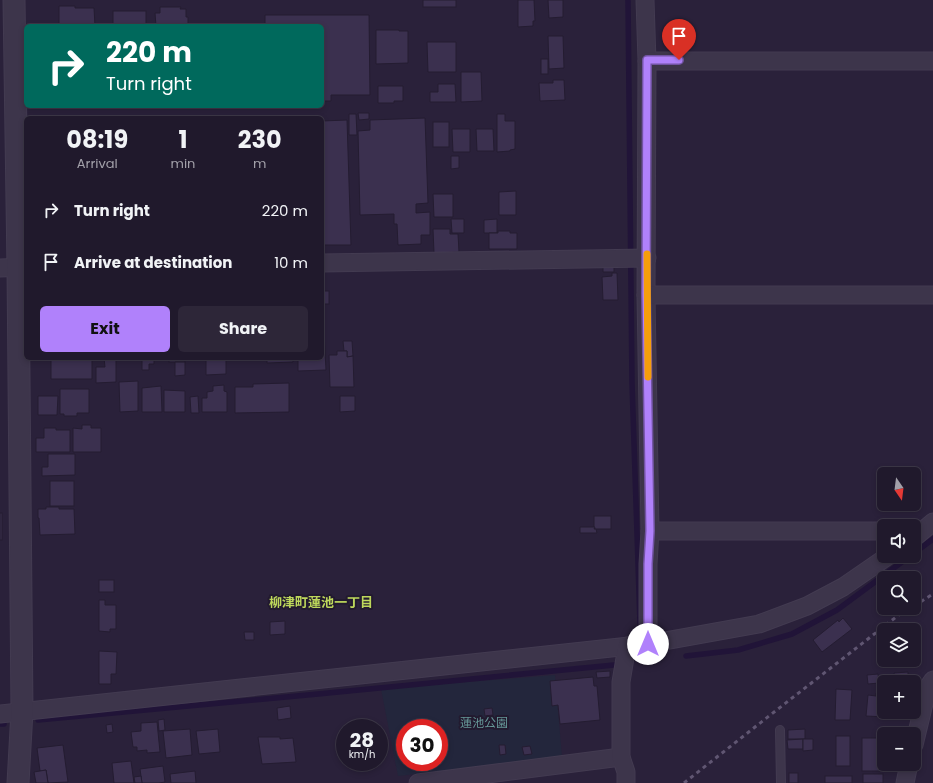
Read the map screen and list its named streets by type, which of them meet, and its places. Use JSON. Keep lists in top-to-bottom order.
{
  "districts": ["柳津町蓮池一丁目"],
  "parks": ["蓮池公園"],
  "north": "bottom",
  "page": {
    "turn": ["220 m", "Turn right"],
    "eta": [
      "08:19",
      "Arrival",
      "1",
      "min",
      "230",
      "m"
    ],
    "list": [
      {
        "name": "Turn right",
        "value": "220 m"
      },
      {
        "name": "Arrive at destination",
        "value": "10 m"
      }
    ],
    "buttons": ["Exit", "Share"],
    "map_buttons": ["+", "−"],
    "speed": "28 km/h",
    "limit": "30"
  }
}
